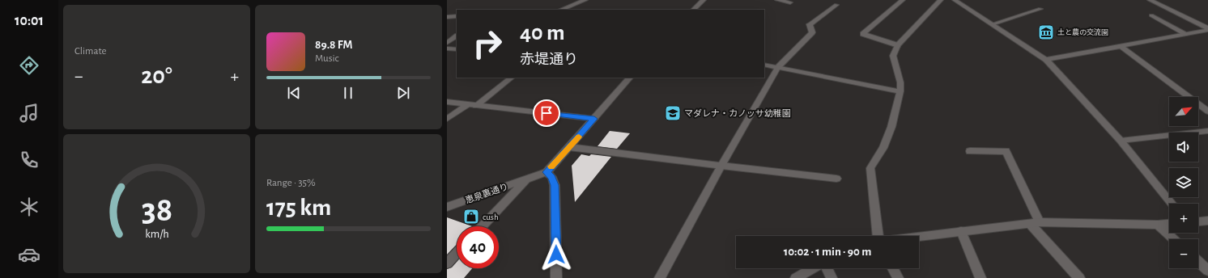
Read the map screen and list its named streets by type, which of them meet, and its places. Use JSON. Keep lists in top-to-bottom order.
{
  "streets": {
    "street": ["恵泉裏通り"]
  },
  "places": {
    "museum": ["土と農の交流園"],
    "school or university": ["マダレナ・カノッサ幼稚園"],
    "shop": ["cush"]
  },
  "north": "top right",
  "page": {
    "tabs": "10:01",
    "tile": [
      "Climate",
      ["Range · 35%", "175 km"]
    ],
    "turn": ["40 m", "赤堤通り"],
    "song": ["89.8 FM", "Music"],
    "heat": ["−", "20°", "+"],
    "map_buttons": ["+", "−"],
    "limit": "40",
    "trip": "10:02 · 1 min · 90 m",
    "gauge": ["38", "km/h"]
  }
}
